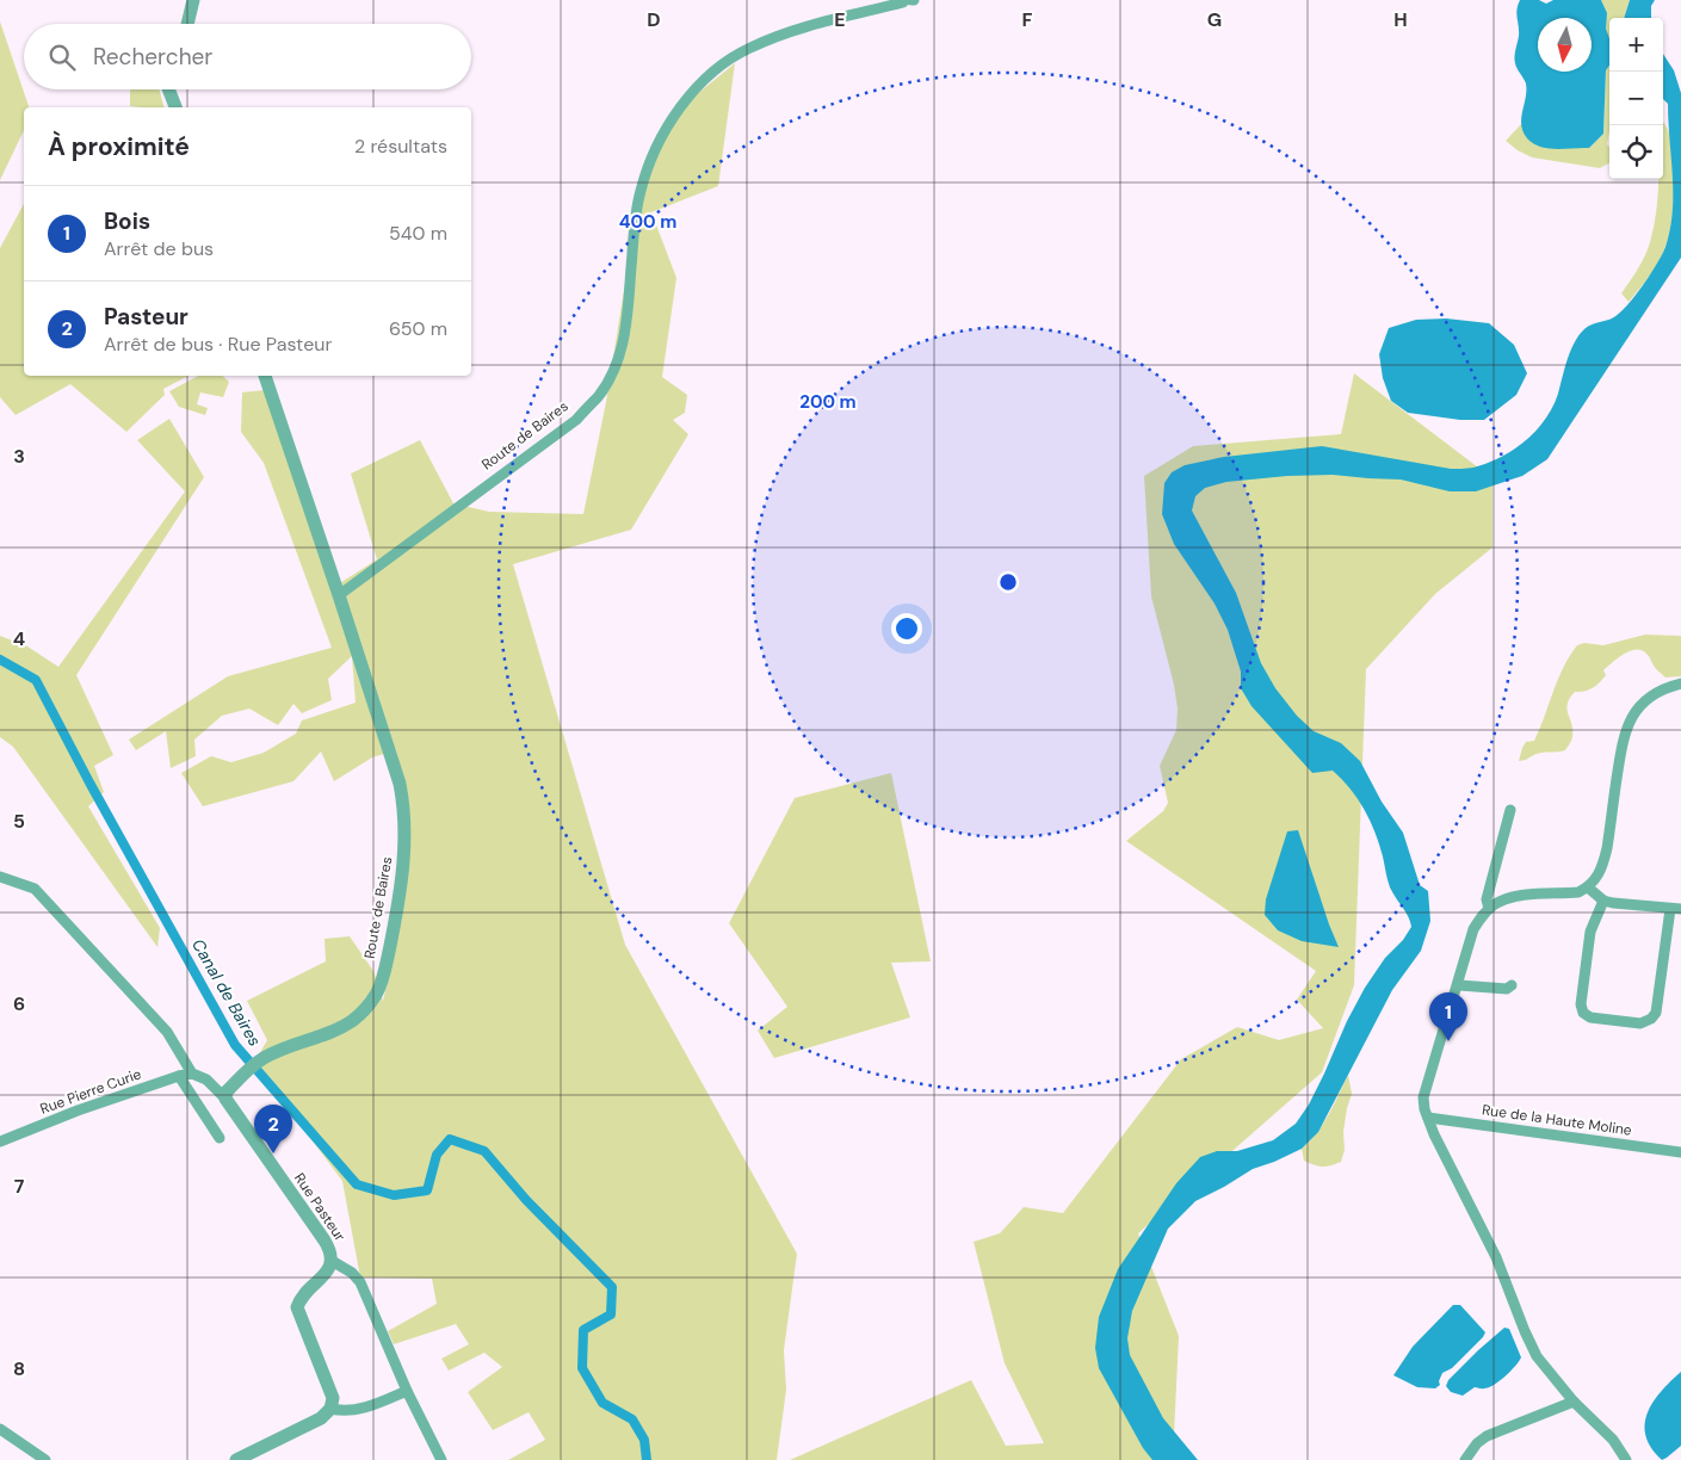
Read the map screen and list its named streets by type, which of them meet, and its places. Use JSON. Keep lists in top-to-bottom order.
{
  "streets": {
    "street": [
      "Route de Baires",
      "Rue Pierre Curie",
      "Rue de la Haute Moline",
      "Rue Pasteur"
    ]
  },
  "crossings": [
    ["Route de Baires", "Rue Pasteur"],
    ["Rue Pierre Curie", "Rue Pasteur"]
  ],
  "water": ["Canal de Baires"],
  "north": "bottom",
  "page": {
    "map_buttons": ["+", "−"],
    "search": "Rechercher",
    "heading": ["À proximité", "2 résultats"],
    "list": [
      {
        "mark": "1",
        "name": "Bois",
        "note": "Arrêt de bus",
        "value": "540 m"
      },
      {
        "mark": "2",
        "name": "Pasteur",
        "note": "Arrêt de bus · Rue Pasteur",
        "value": "650 m"
      }
    ],
    "pins": ["1", "2"]
  },
  "grid": {
    "columns": [
      "D",
      "E",
      "F",
      "G",
      "H"
    ],
    "rows": [
      "3",
      "4",
      "5",
      "6",
      "7",
      "8"
    ]
  },
  "rings": ["400 m", "200 m"]
}
